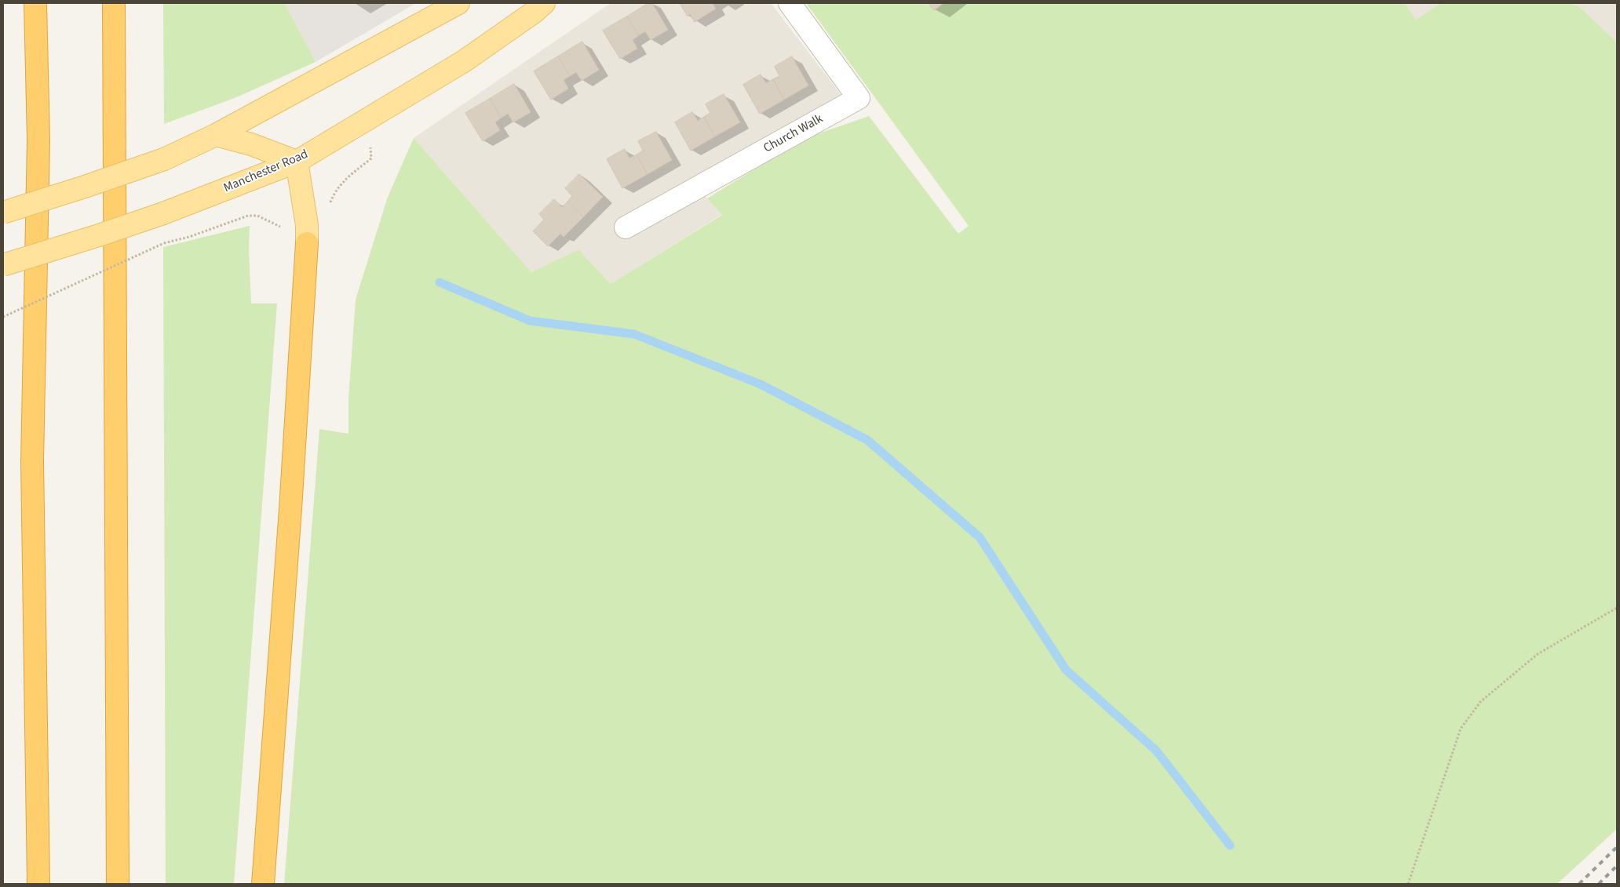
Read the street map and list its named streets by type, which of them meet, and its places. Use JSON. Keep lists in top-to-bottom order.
{
  "streets": {
    "main road": ["Manchester Road"],
    "street": ["Church Walk"]
  }
}
